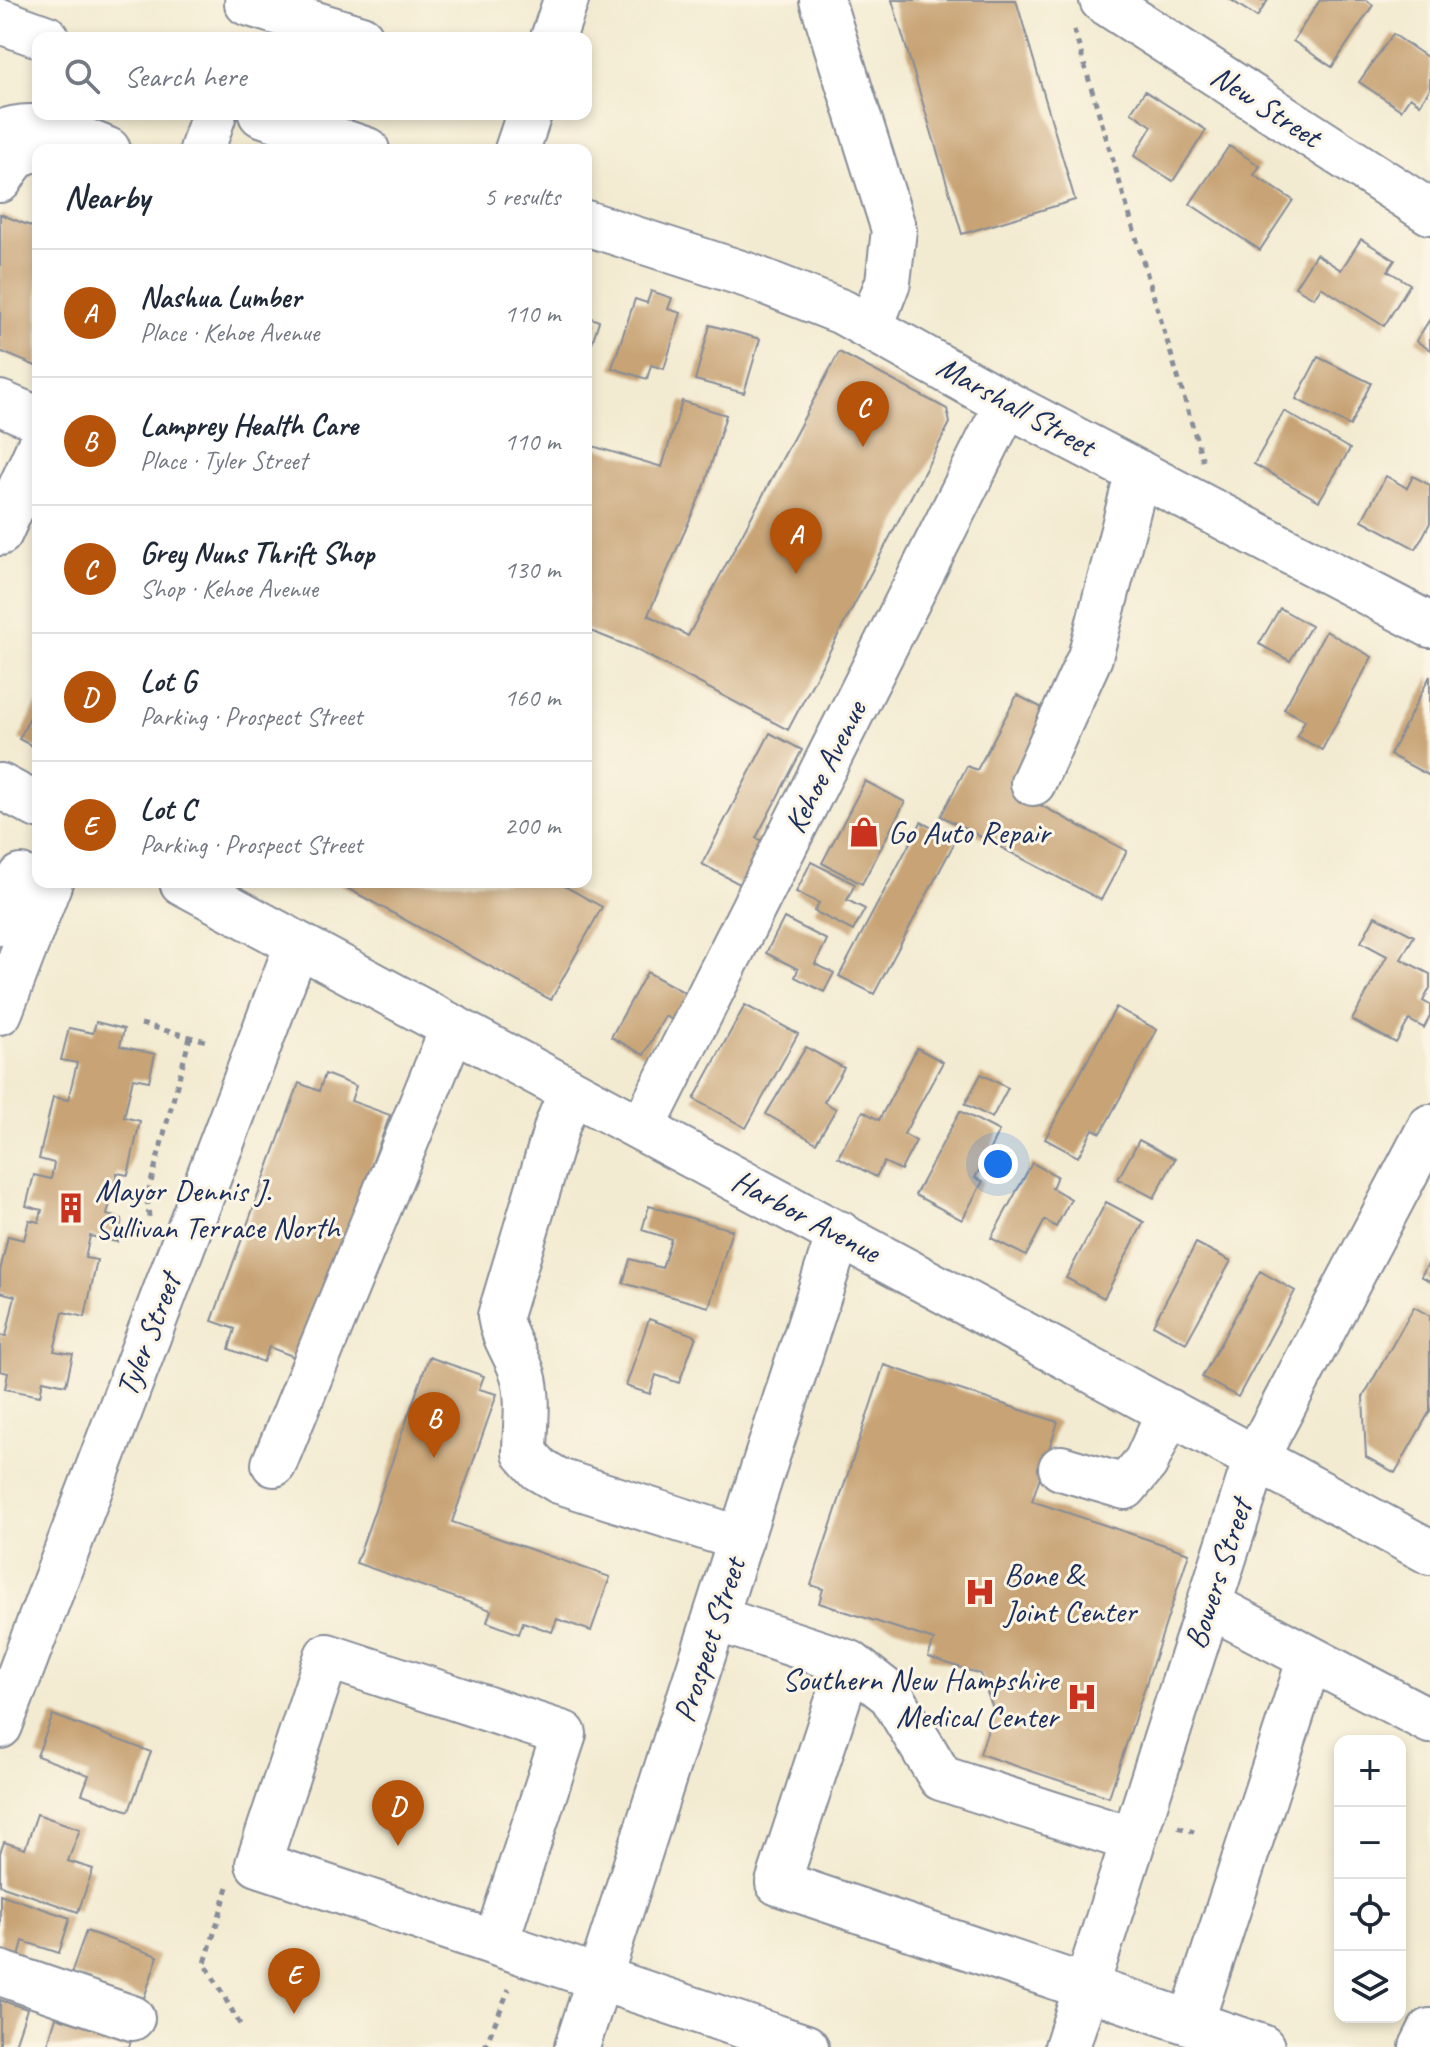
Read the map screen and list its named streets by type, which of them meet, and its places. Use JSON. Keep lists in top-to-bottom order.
{
  "streets": {
    "street": [
      "New Street",
      "Marshall Street",
      "Kehoe Avenue",
      "Harbor Avenue",
      "Tyler Street",
      "Bowers Street",
      "Prospect Street"
    ]
  },
  "crossings": [
    ["Marshall Street", "Kehoe Avenue"],
    ["Kehoe Avenue", "Harbor Avenue"],
    ["Harbor Avenue", "Tyler Street"],
    ["Harbor Avenue", "Bowers Street"],
    ["Harbor Avenue", "Prospect Street"]
  ],
  "places": {
    "shop": ["Go Auto Repair"],
    "building": ["Mayor Dennis J. Sullivan Terrace North"],
    "hospital": ["Bone & Joint Center", "Southern New Hampshire Medical Center"]
  },
  "page": {
    "search": "Search here",
    "heading": ["Nearby", "5 results"],
    "list": [
      {
        "mark": "A",
        "name": "Nashua Lumber",
        "note": "Place · Kehoe Avenue",
        "value": "110 m"
      },
      {
        "mark": "B",
        "name": "Lamprey Health Care",
        "note": "Place · Tyler Street",
        "value": "110 m"
      },
      {
        "mark": "C",
        "name": "Grey Nuns Thrift Shop",
        "note": "Shop · Kehoe Avenue",
        "value": "130 m"
      },
      {
        "mark": "D",
        "name": "Lot G",
        "note": "Parking · Prospect Street",
        "value": "160 m"
      },
      {
        "mark": "E",
        "name": "Lot C",
        "note": "Parking · Prospect Street",
        "value": "200 m"
      }
    ],
    "pins": [
      "C",
      "A",
      "B",
      "D",
      "E"
    ],
    "map_buttons": ["+", "−"]
  }
}
